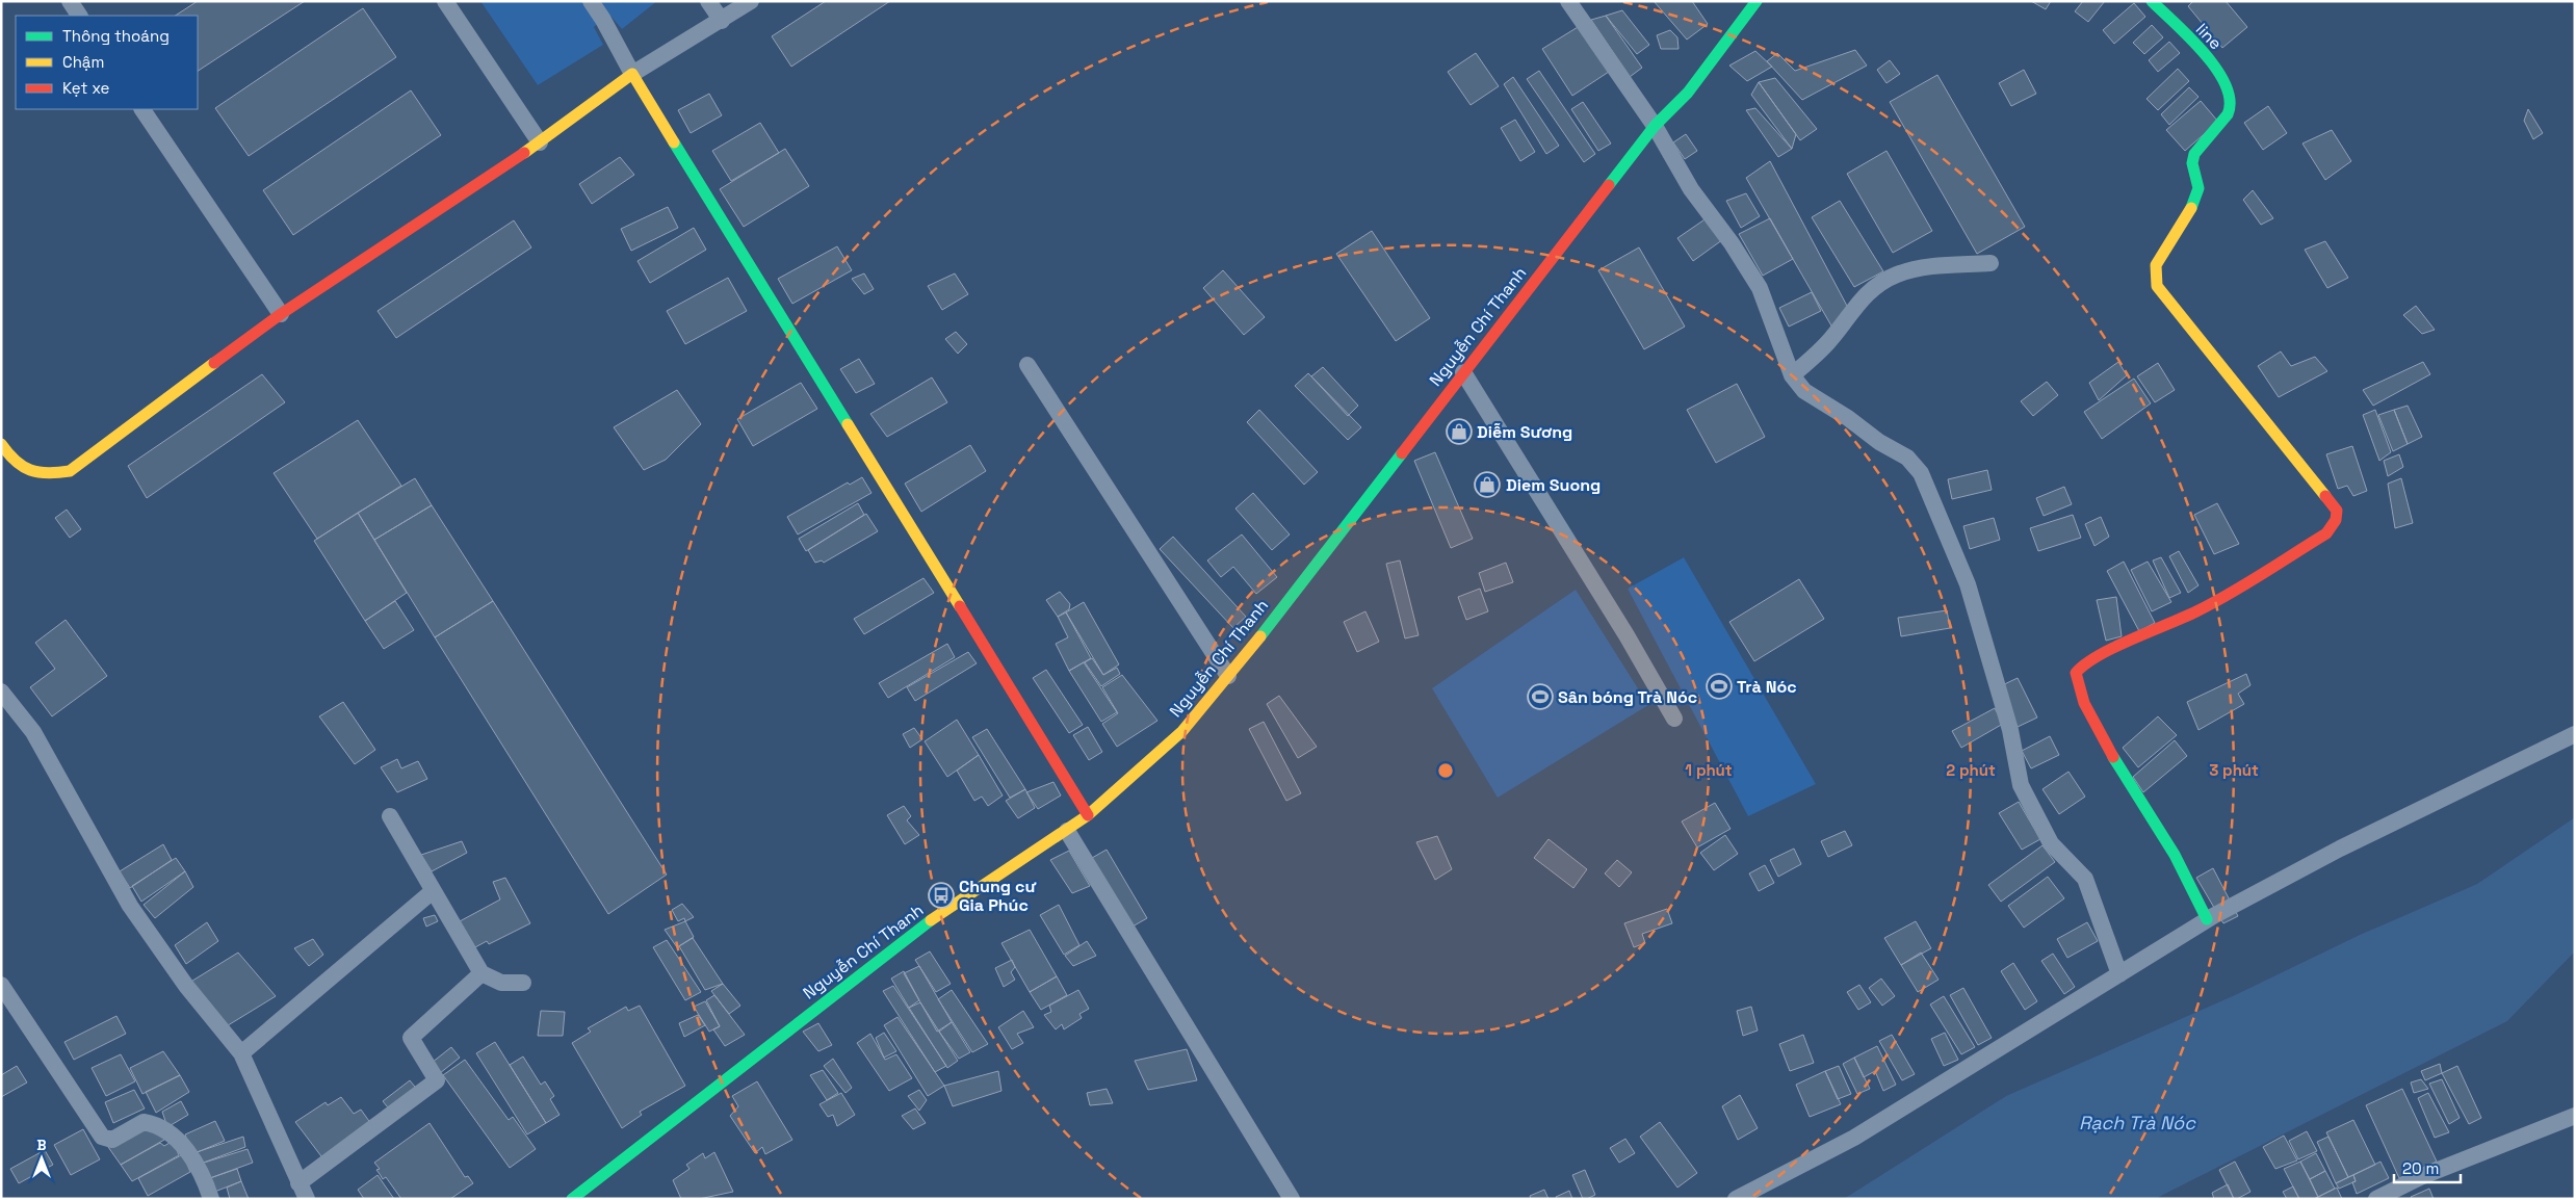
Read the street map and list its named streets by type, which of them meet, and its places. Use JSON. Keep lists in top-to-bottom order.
{
  "streets": {
    "street": ["line", "Nguyễn Chí Thanh"]
  },
  "water": ["Rạch Trà Nóc"],
  "places": {
    "shop": ["Diễm Sương", "Diem Suong"],
    "sports": ["Trà Nóc", "Sân bóng Trà Nóc"],
    "bus stop": ["Chung cư Gia Phúc"]
  },
  "legend": ["Thông thoáng", "Chậm", "Kẹt xe"],
  "scale_bar": "20 m",
  "north": "top",
  "rings": ["1 phút", "2 phút", "3 phút"]
}
